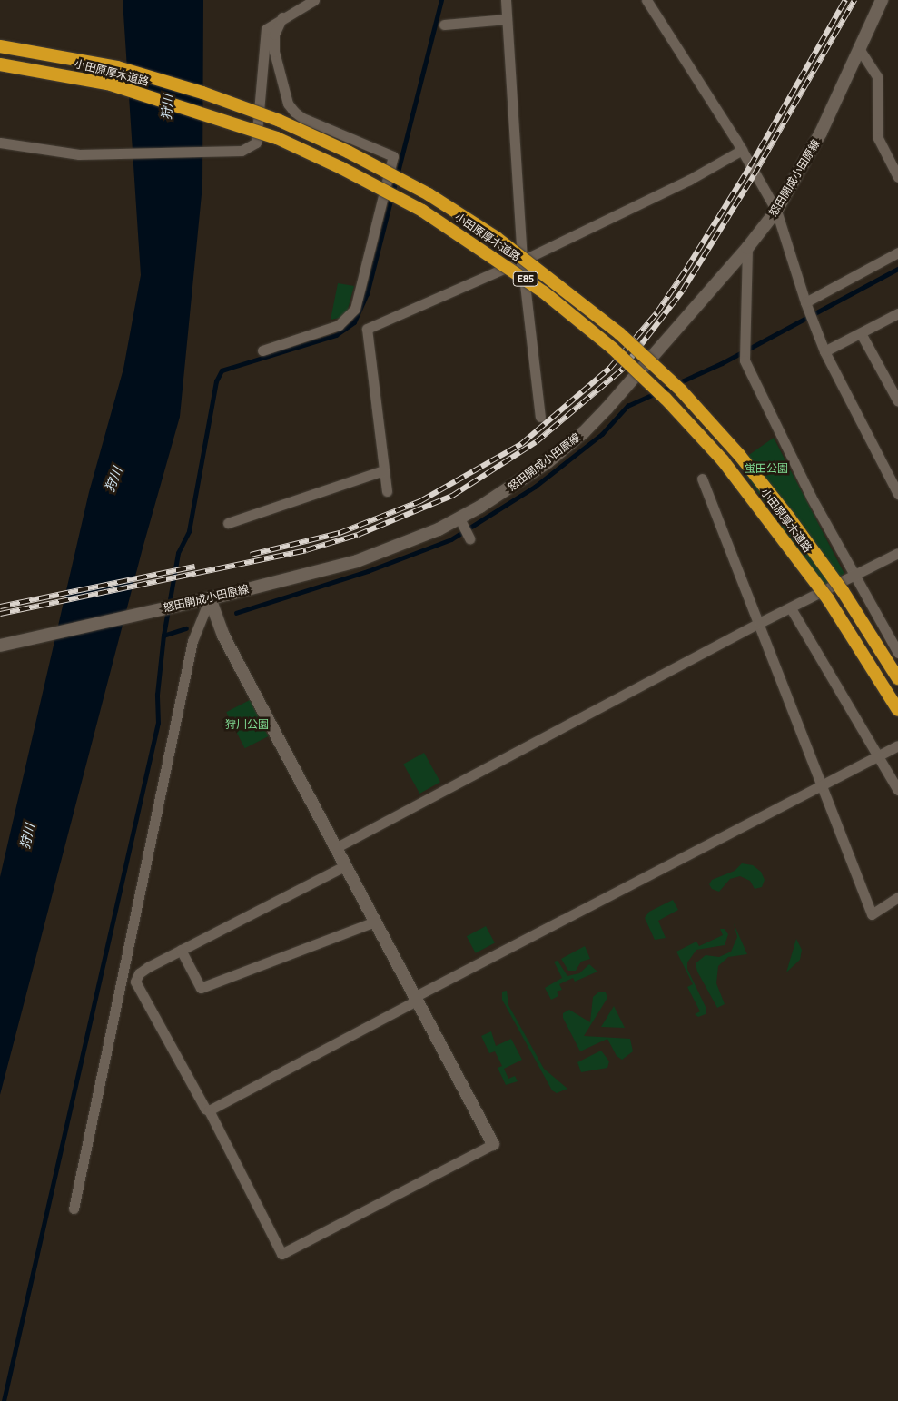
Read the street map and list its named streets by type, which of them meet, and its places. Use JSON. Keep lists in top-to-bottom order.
{
  "streets": {
    "highway": ["小田原厚木道路", "E85"],
    "main road": ["怒田開成小田原線"]
  },
  "water": ["狩川"],
  "parks": ["蛍田公園", "狩川公園"]
}
